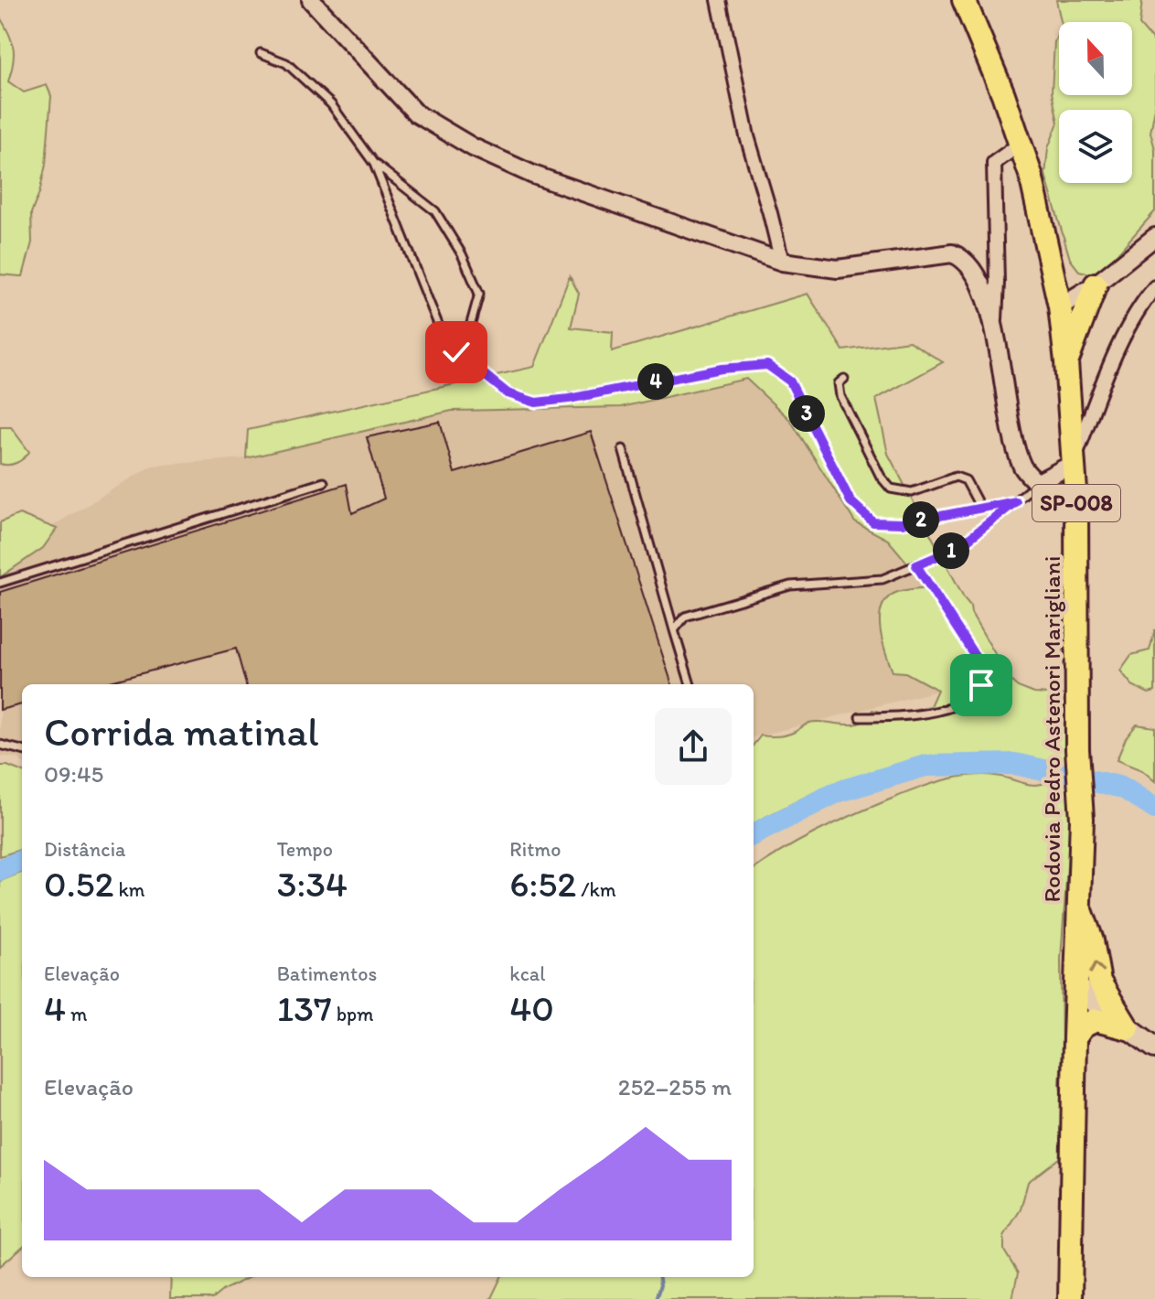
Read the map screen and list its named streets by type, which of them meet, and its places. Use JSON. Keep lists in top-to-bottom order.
{
  "streets": {
    "main road": ["SP-008", "Rodovia Pedro Astenori Marigliani"]
  },
  "north": "top",
  "page": {
    "pins": [
      "4",
      "3",
      "2",
      "1"
    ],
    "heading": ["Corrida matinal", "09:45"],
    "stats": [
      ["Distância", "0.52 km"],
      ["Tempo", "3:34"],
      ["Ritmo", "6:52 /km"],
      ["Elevação", "4 m"],
      ["Batimentos", "137 bpm"],
      ["kcal", "40"]
    ],
    "chart": ["Elevação", "252–255 m"]
  }
}
